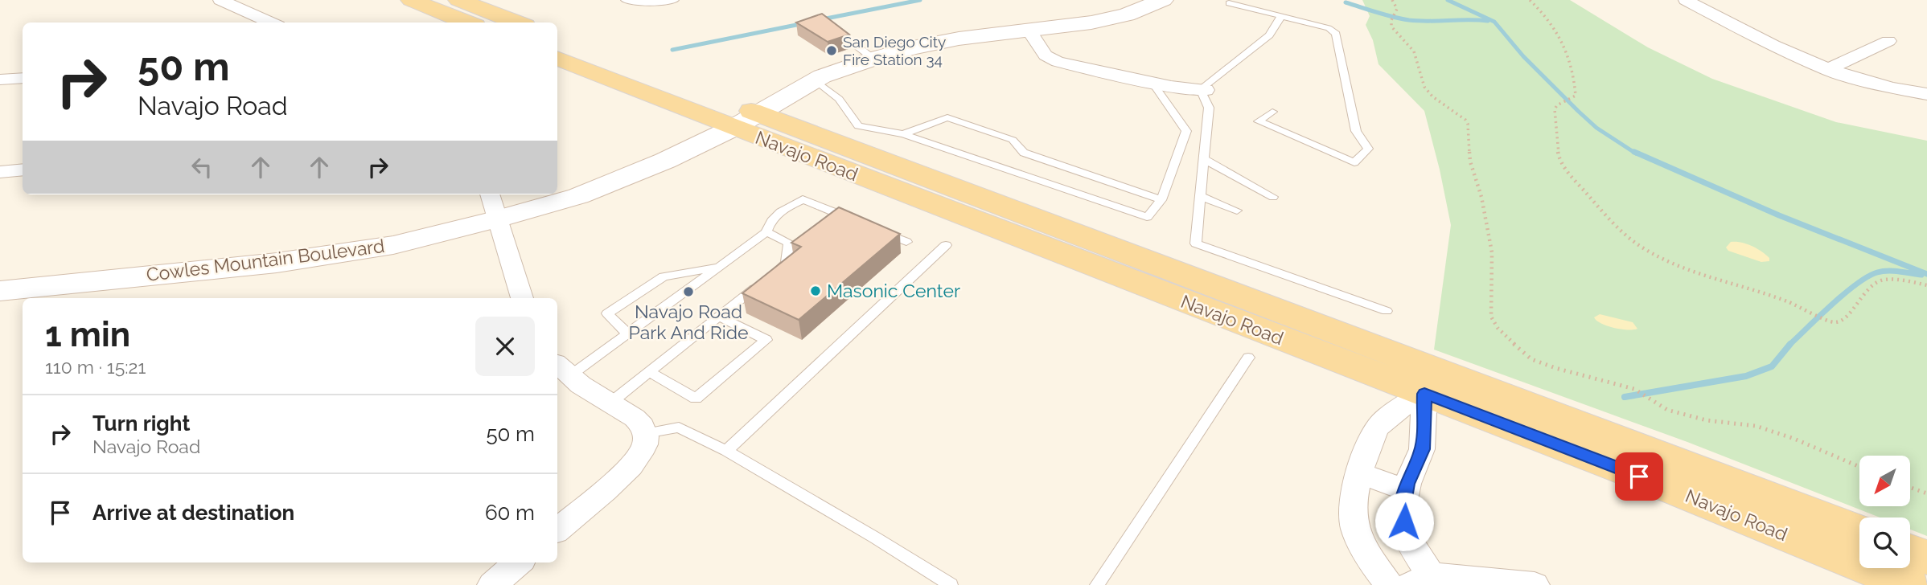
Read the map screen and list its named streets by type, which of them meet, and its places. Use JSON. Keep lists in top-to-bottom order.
{
  "streets": {
    "main road": ["Navajo Road"],
    "street": ["Cowles Mountain Boulevard"]
  },
  "crossings": [
    ["Navajo Road", "Cowles Mountain Boulevard"]
  ],
  "places": ["San Diego City Fire Station 34", "Masonic Center", "Navajo Road Park And Ride"],
  "north": "bottom left",
  "page": {
    "turn": ["50 m", "Navajo Road"],
    "heading": ["1 min", "110 m · 15:21"],
    "list": [
      {
        "name": "Turn right",
        "note": "Navajo Road",
        "value": "50 m"
      },
      {
        "name": "Arrive at destination",
        "value": "60 m"
      }
    ]
  }
}
